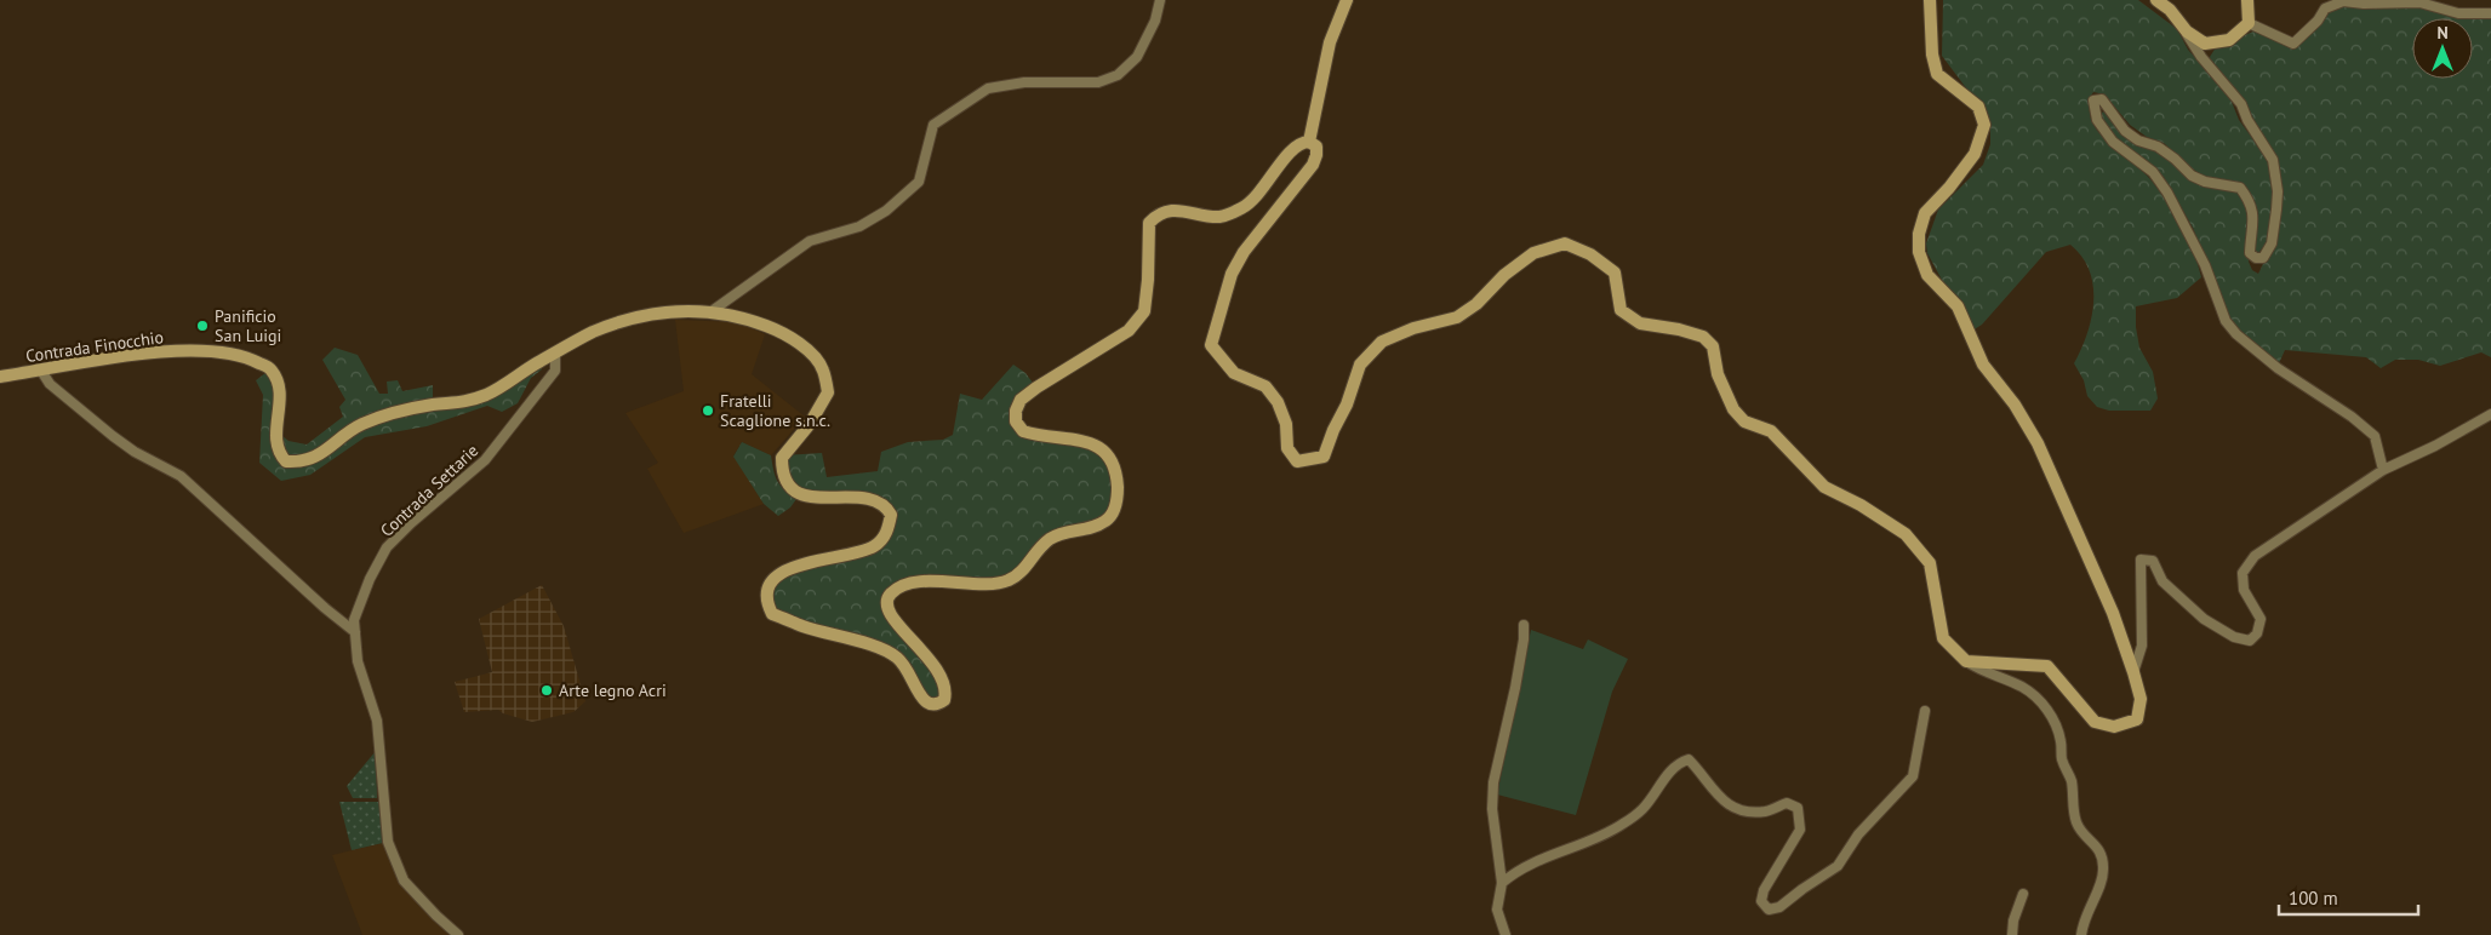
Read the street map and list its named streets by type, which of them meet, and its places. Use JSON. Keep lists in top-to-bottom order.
{
  "streets": {
    "main road": ["Contrada Finocchio"],
    "street": ["Contrada Settarie"]
  },
  "crossings": [
    ["Contrada Finocchio", "Contrada Settarie"]
  ],
  "places": ["Panificio San Luigi", "Fratelli Scaglione s.n.c.", "Arte legno Acri"],
  "scale_bar": "100 m",
  "north": "top"
}
